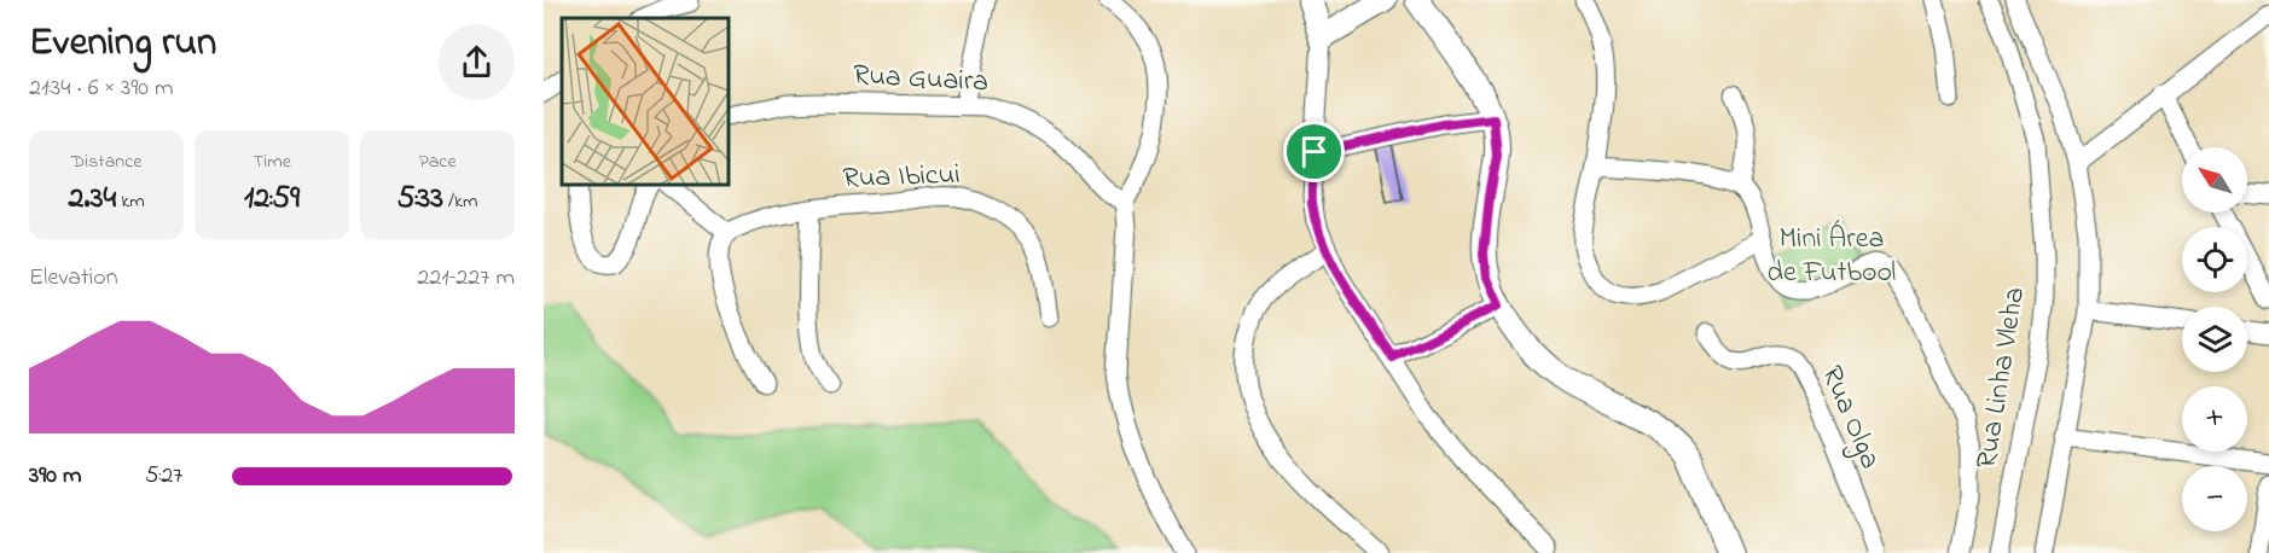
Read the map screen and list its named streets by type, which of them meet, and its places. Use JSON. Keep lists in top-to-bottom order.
{
  "streets": {
    "street": [
      "Rua Guaira",
      "Rua Ibicui",
      "Rua Linha Vleha",
      "Rua Olga"
    ]
  },
  "parks": ["Mini Área de Futbool"],
  "north": "top left",
  "page": {
    "heading": ["Evening run", "21:34 · 6 × 390 m"],
    "stats": [
      ["Distance", "2.34 km"],
      ["Time", "12:59"],
      ["Pace", "5:33 /km"]
    ],
    "map_buttons": ["+", "−"],
    "chart": ["Elevation", "221–227 m"],
    "list": [
      {
        "name": "390 m",
        "note": "5:27"
      }
    ]
  }
}
